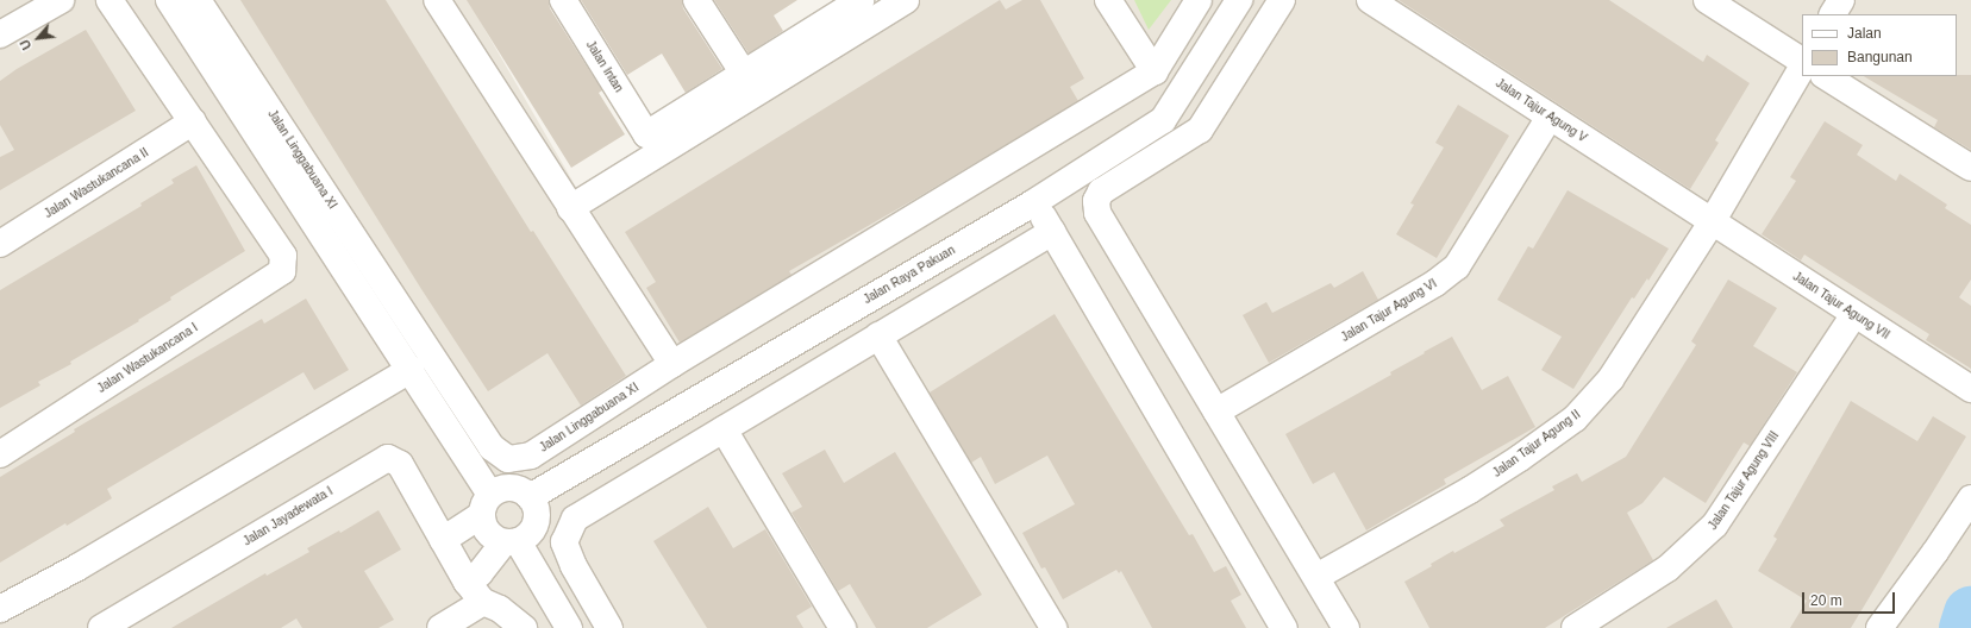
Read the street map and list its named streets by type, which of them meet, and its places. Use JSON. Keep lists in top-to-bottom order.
{
  "streets": {
    "street": [
      "Jalan Intan",
      "Jalan Tajur Agung V",
      "Jalan Linggabuana XI",
      "Jalan Wastukancana II",
      "Jalan Raya Pakuan",
      "Jalan Tajur Agung VII",
      "Jalan Tajur Agung VI",
      "Jalan Wastukancana I",
      "Jalan Tajur Agung II",
      "Jalan Tajur Agung VIII",
      "Jalan Jayadewata I"
    ]
  },
  "crossings": [
    ["Jalan Tajur Agung V", "Jalan Tajur Agung VII"],
    ["Jalan Tajur Agung V", "Jalan Tajur Agung VI"],
    ["Jalan Tajur Agung V", "Jalan Tajur Agung II"],
    ["Jalan Wastukancana II", "Jalan Wastukancana I"],
    ["Jalan Tajur Agung VII", "Jalan Tajur Agung II"],
    ["Jalan Tajur Agung VII", "Jalan Tajur Agung VIII"]
  ],
  "legend": ["Jalan", "Bangunan"],
  "scale_bar": "20 m",
  "north": "bottom left"
}
